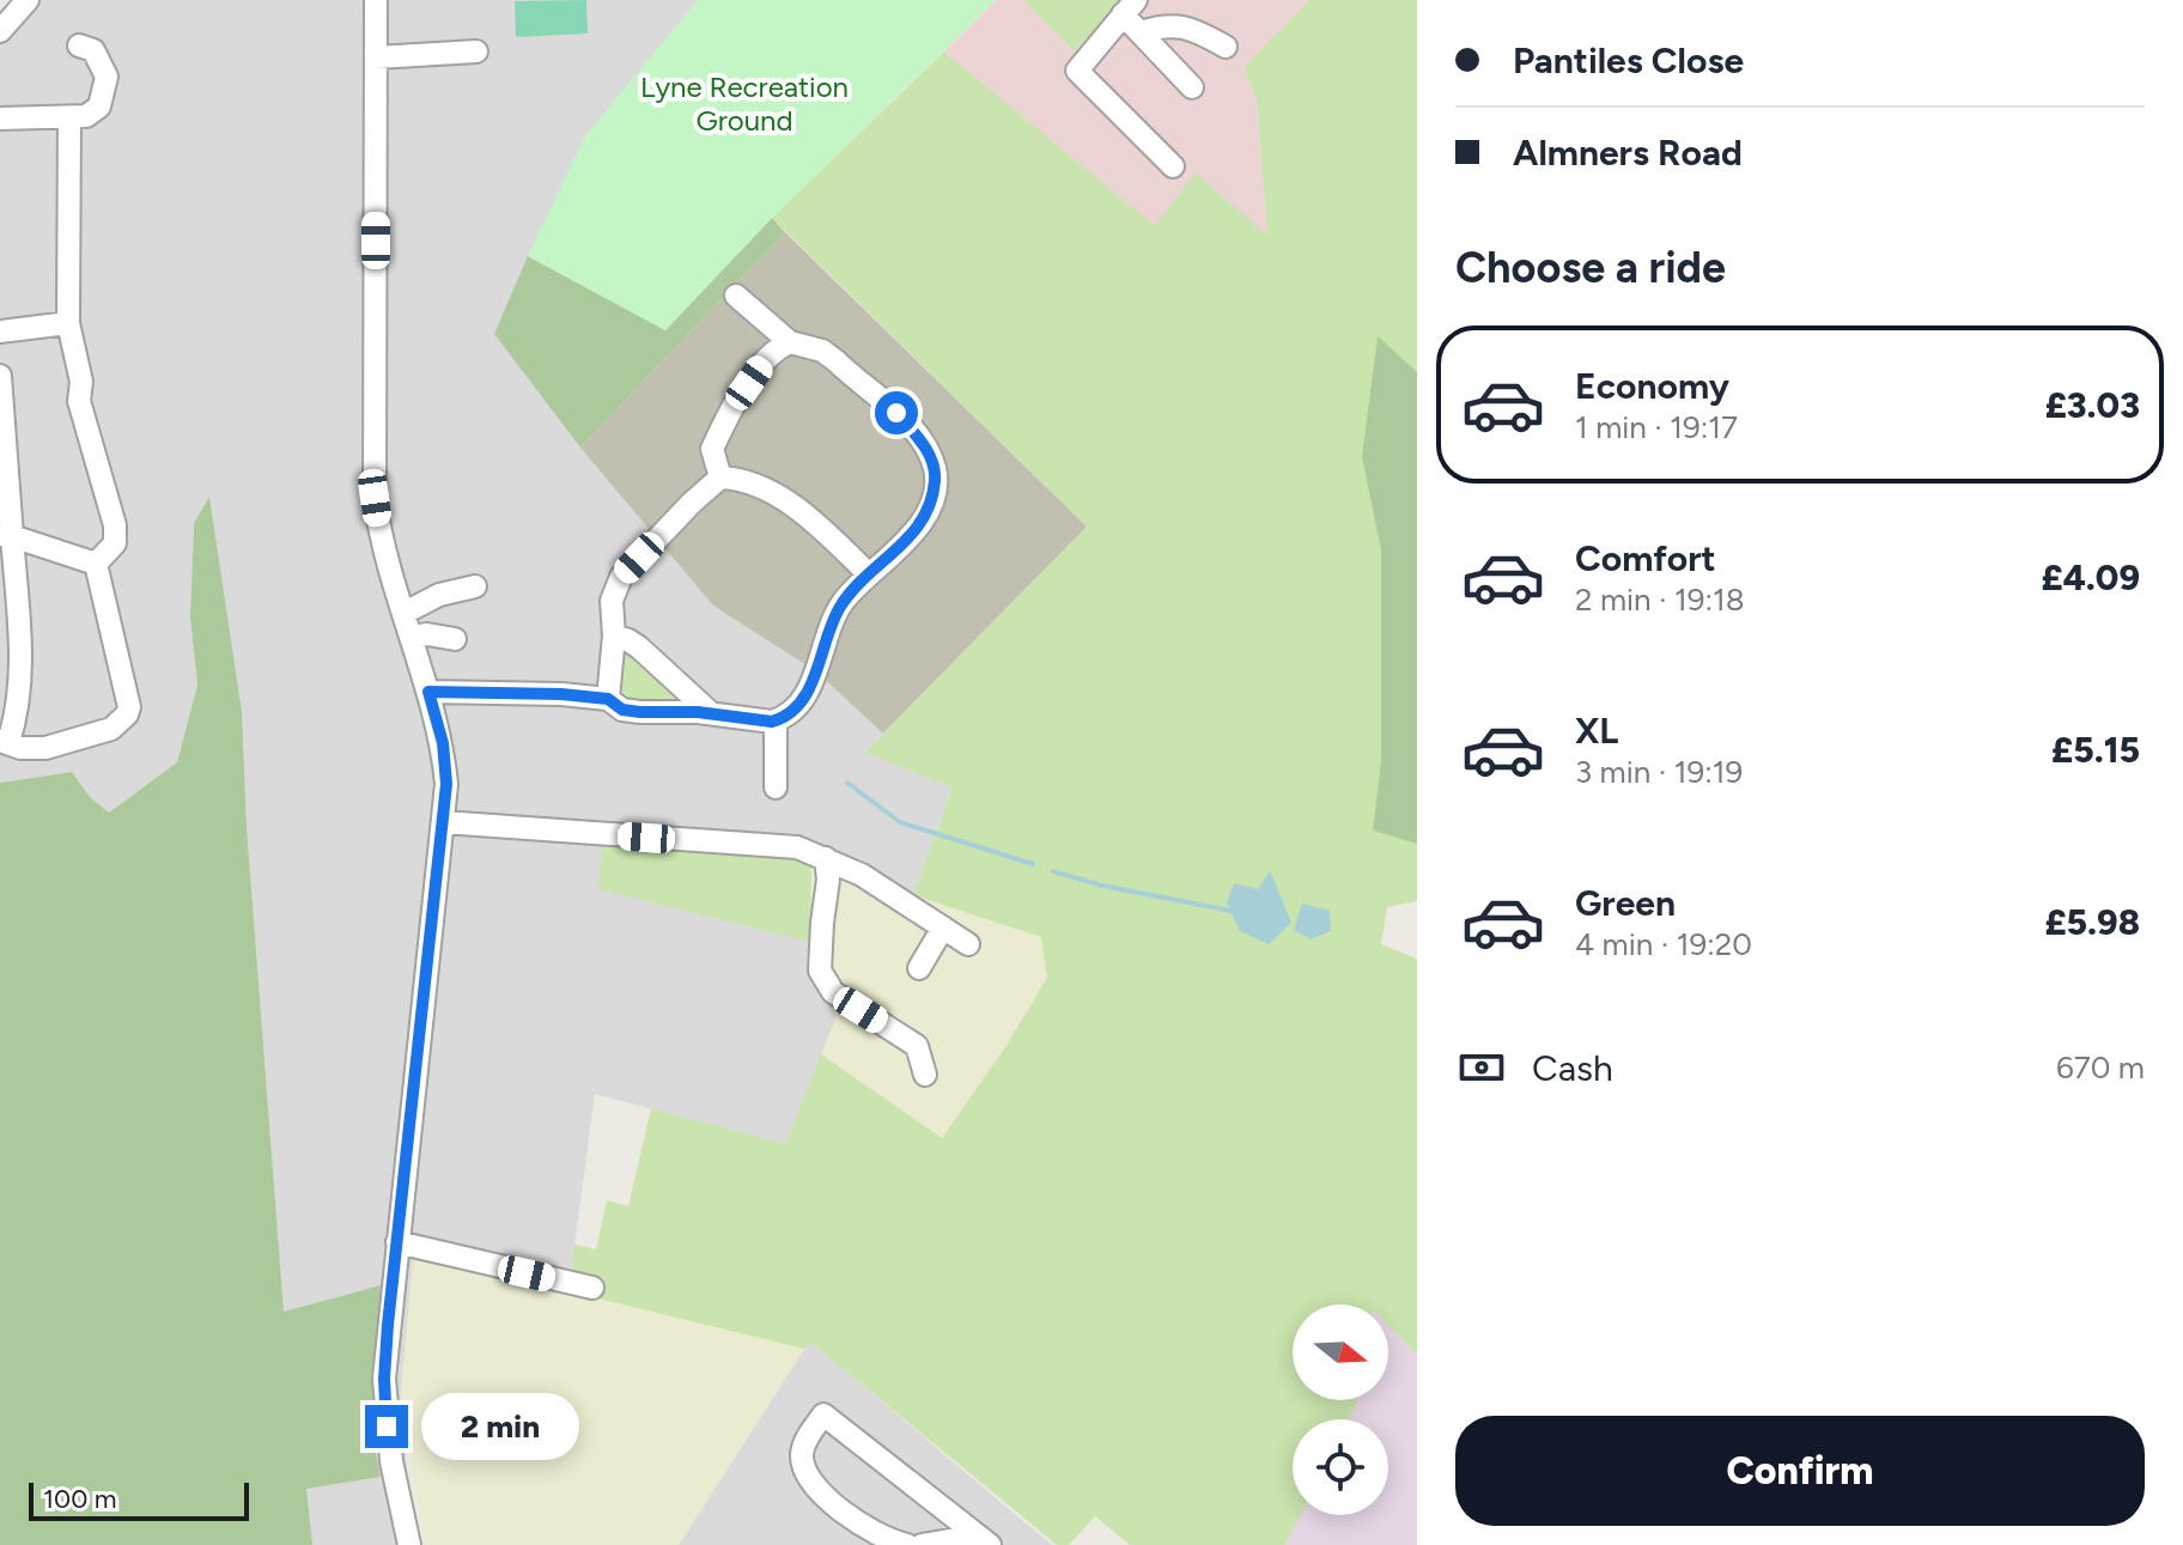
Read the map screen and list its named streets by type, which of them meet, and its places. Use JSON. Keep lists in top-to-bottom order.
{
  "parks": ["Lyne Recreation Ground"],
  "scale_bar": "100 m",
  "north": "right",
  "page": {
    "banner": ["Pantiles Close", "Almners Road"],
    "heading": "Choose a ride",
    "list": [
      {
        "name": "Economy",
        "note": "1 min · 19:17",
        "value": "£3.03"
      },
      {
        "name": "Comfort",
        "note": "2 min · 19:18",
        "value": "£4.09"
      },
      {
        "name": "XL",
        "note": "3 min · 19:19",
        "value": "£5.15"
      },
      {
        "name": "Green",
        "note": "4 min · 19:20",
        "value": "£5.98"
      }
    ],
    "pay": ["Cash", "670 m"],
    "bubble": "2 min",
    "buttons": "Confirm",
    "scale": "100 m"
  }
}
